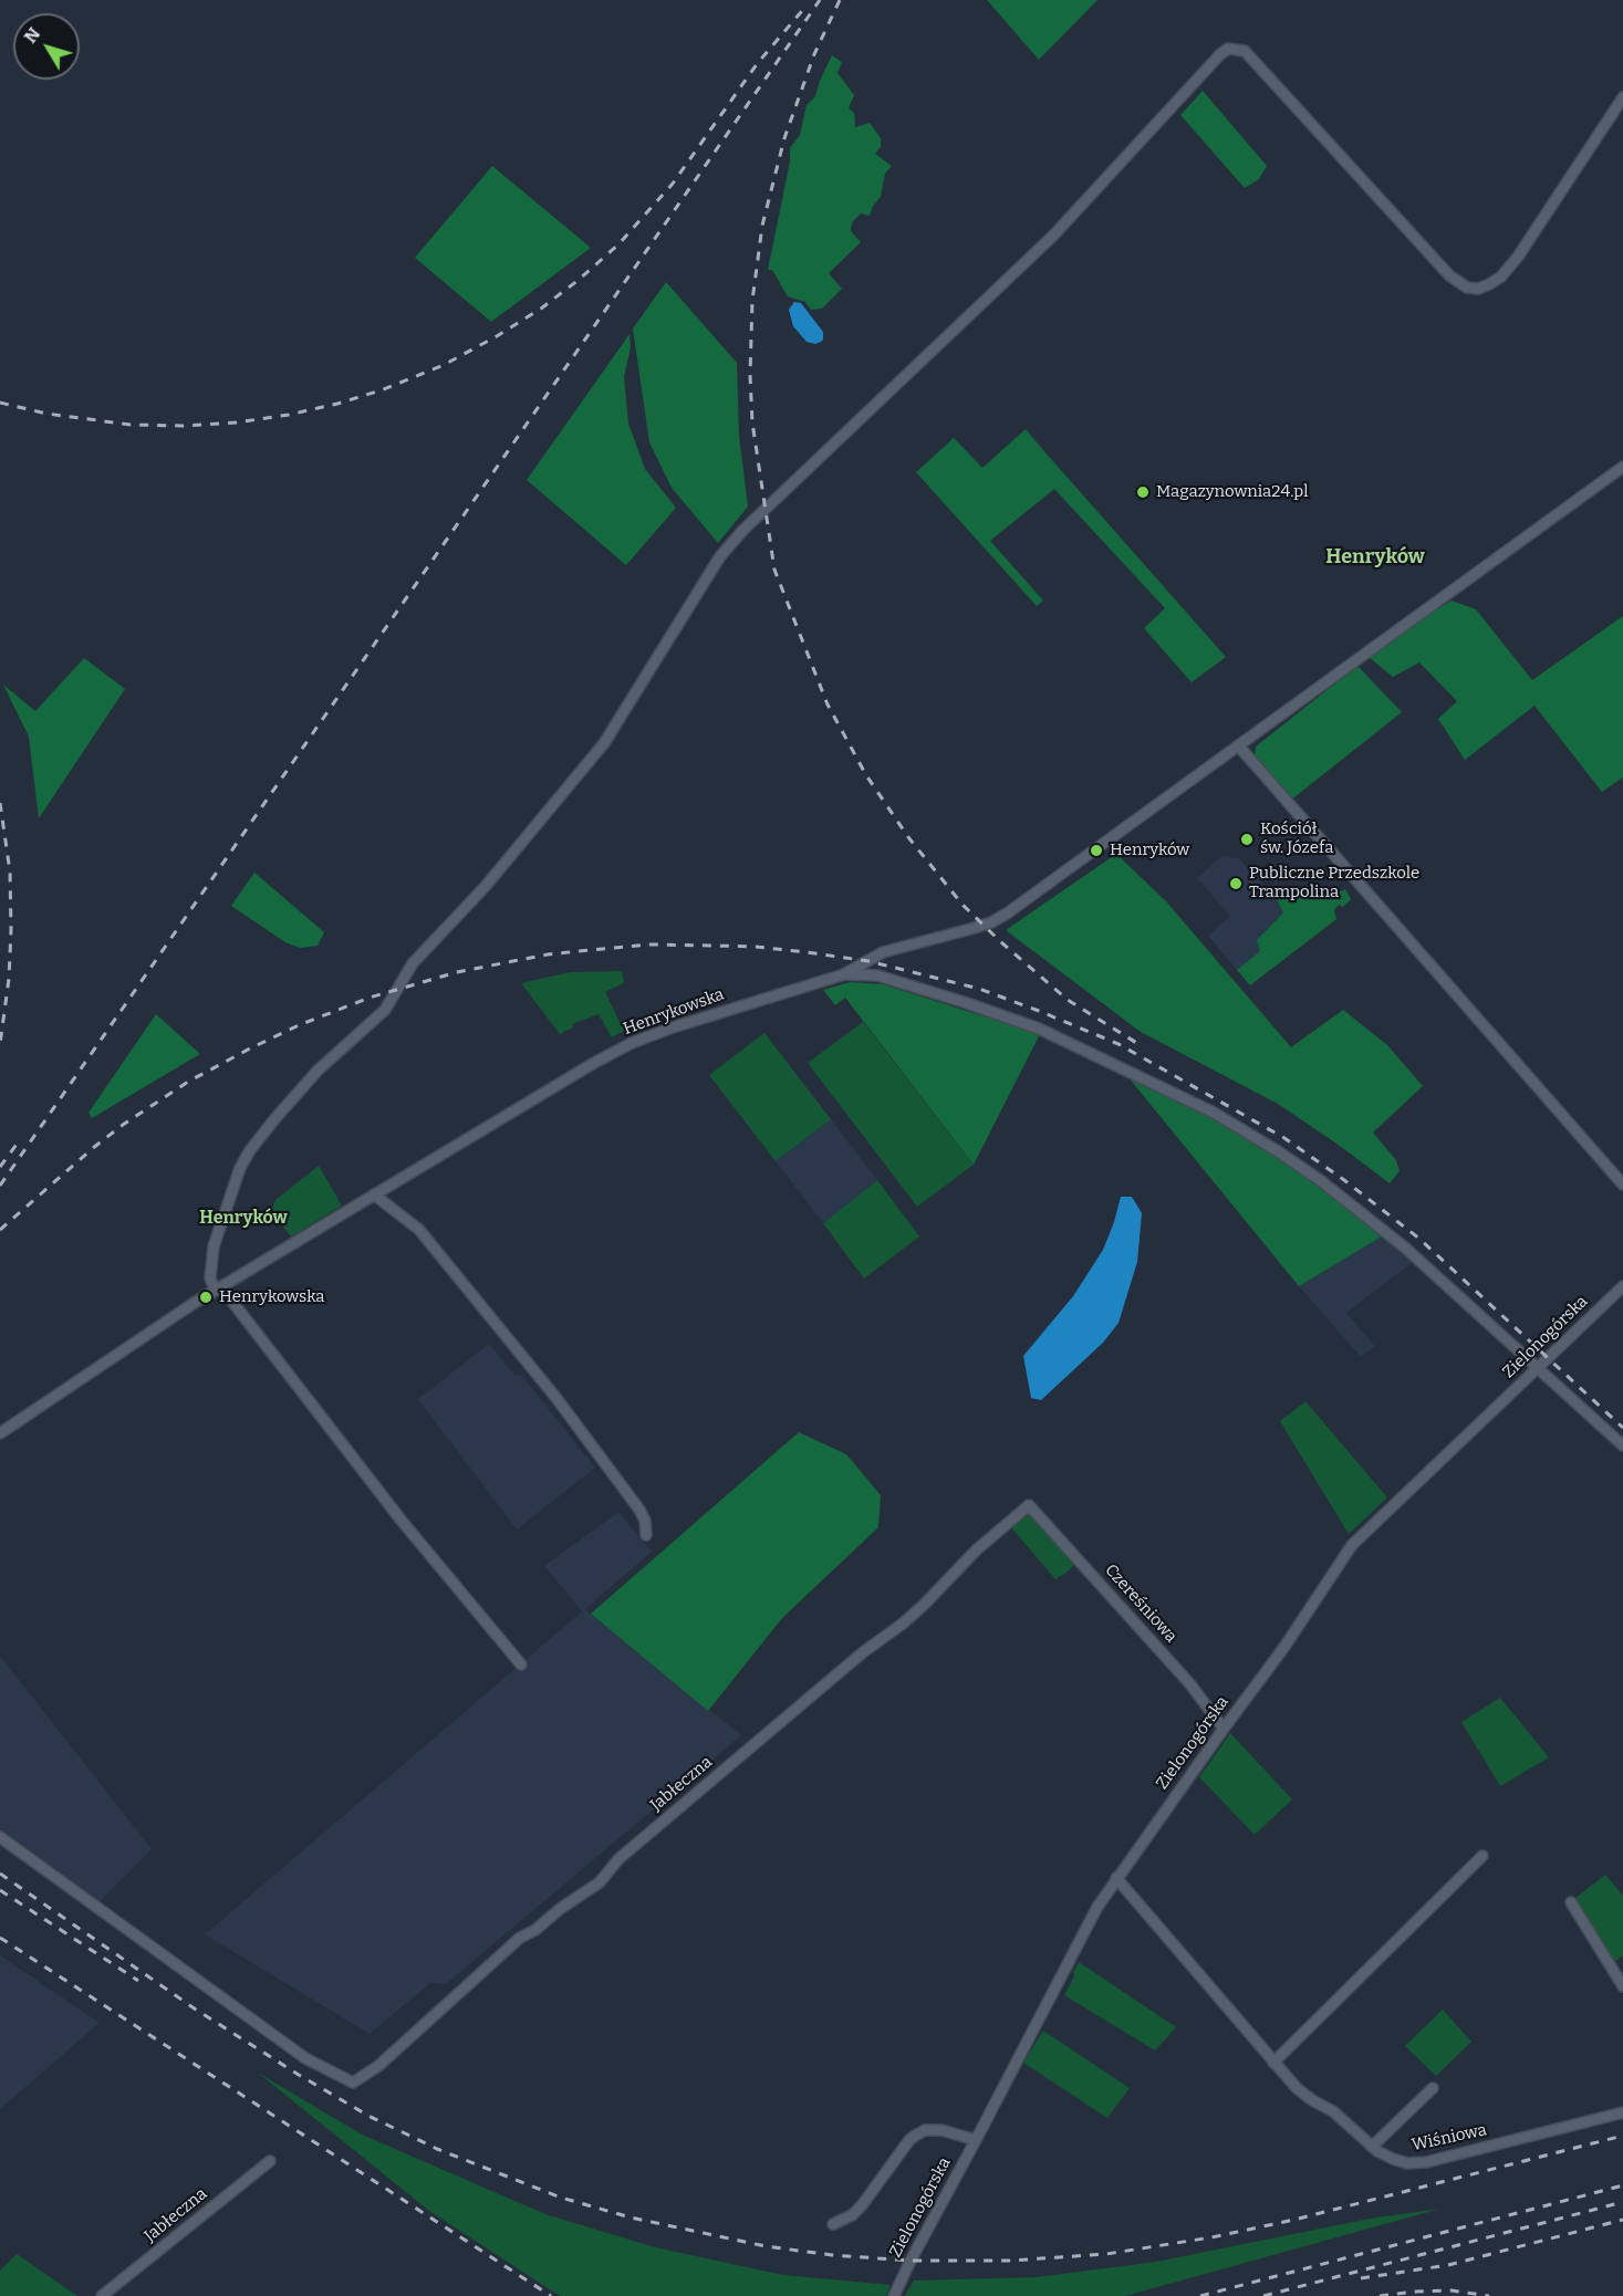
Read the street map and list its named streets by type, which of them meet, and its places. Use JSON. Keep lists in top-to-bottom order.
{
  "streets": {
    "street": [
      "Henrykowska",
      "Zielonogórska",
      "Czereśniowa",
      "Jabłeczna",
      "Wiśniowa"
    ]
  },
  "crossings": [
    ["Zielonogórska", "Czereśniowa"],
    ["Zielonogórska", "Wiśniowa"],
    ["Czereśniowa", "Jabłeczna"]
  ],
  "districts": ["Henryków", "Henryków"],
  "places": [
    "Magazynownia24.pl",
    "Kościół św. Józefa",
    "Henryków",
    "Publiczne Przedszkole Trampolina",
    "Henrykowska"
  ],
  "north": "top left"
}
